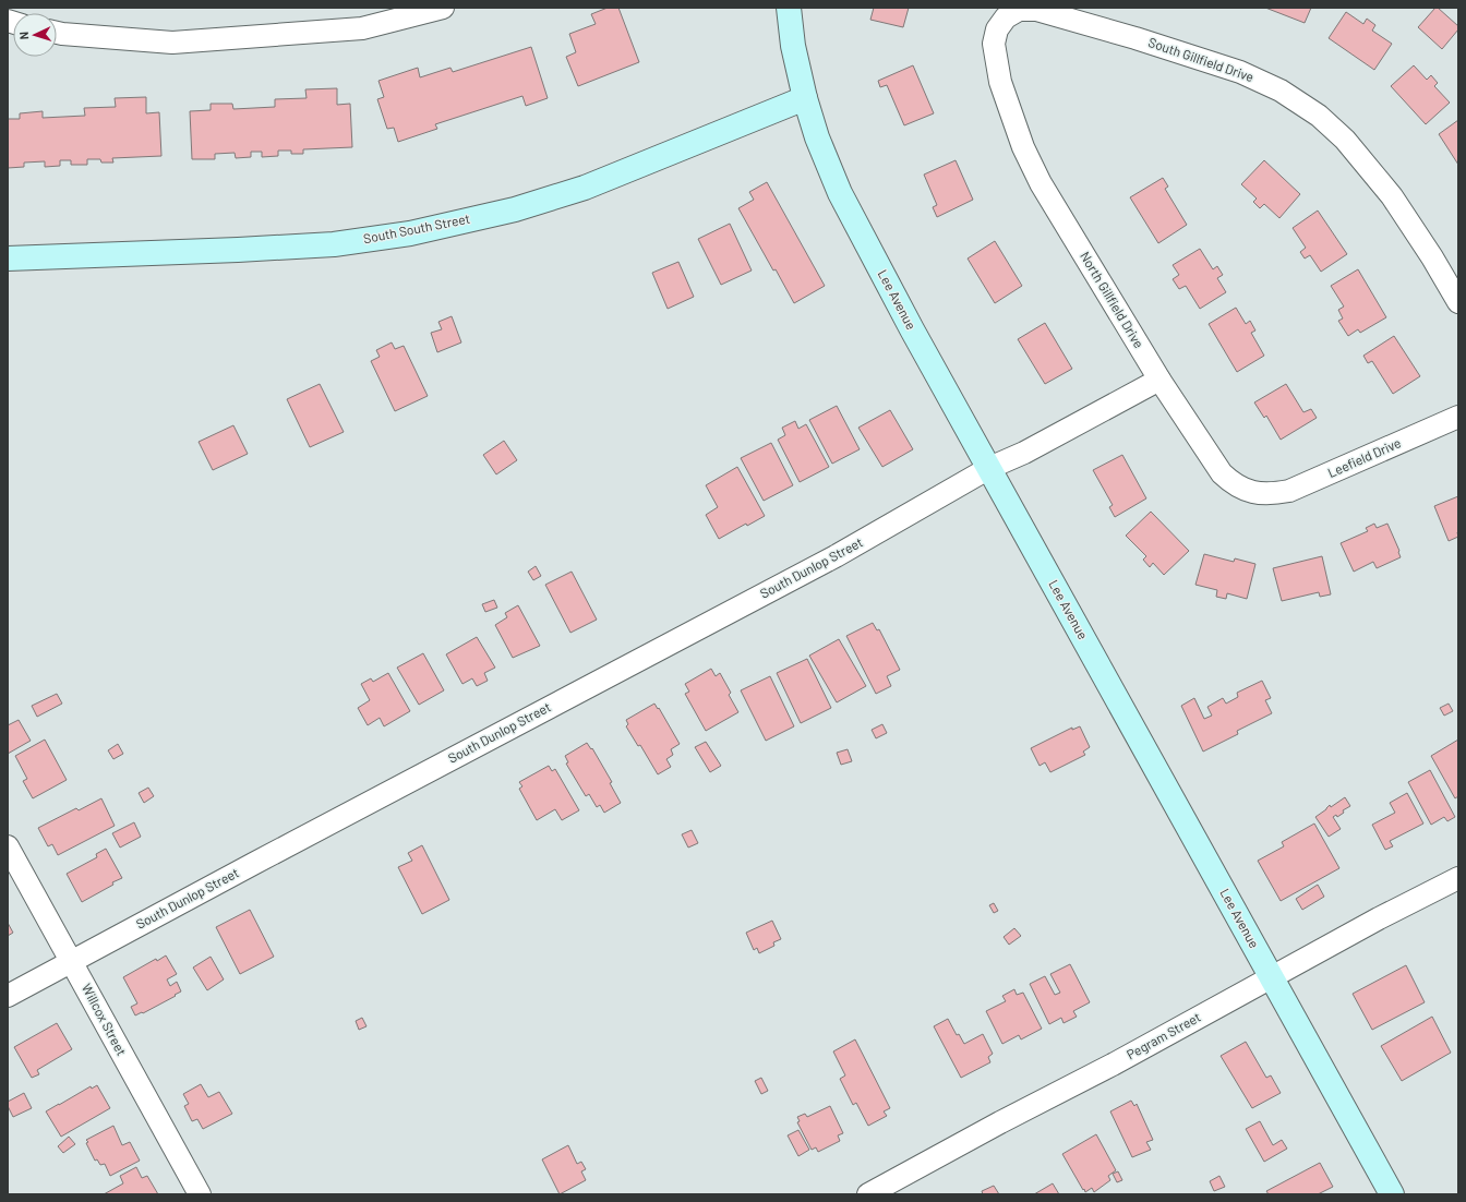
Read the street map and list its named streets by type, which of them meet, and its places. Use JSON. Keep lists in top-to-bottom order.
{
  "streets": {
    "street": [
      "South Gillfield Drive",
      "South South Street",
      "Lee Avenue",
      "North Gillfield Drive",
      "Leefield Drive",
      "South Dunlop Street",
      "Willcox Street",
      "Pegram Street"
    ]
  },
  "crossings": [
    ["South Gillfield Drive", "North Gillfield Drive"],
    ["South South Street", "Lee Avenue"],
    ["Lee Avenue", "South Dunlop Street"],
    ["Lee Avenue", "Pegram Street"],
    ["North Gillfield Drive", "Leefield Drive"],
    ["North Gillfield Drive", "South Dunlop Street"],
    ["South Dunlop Street", "Willcox Street"]
  ],
  "north": "left"
}
